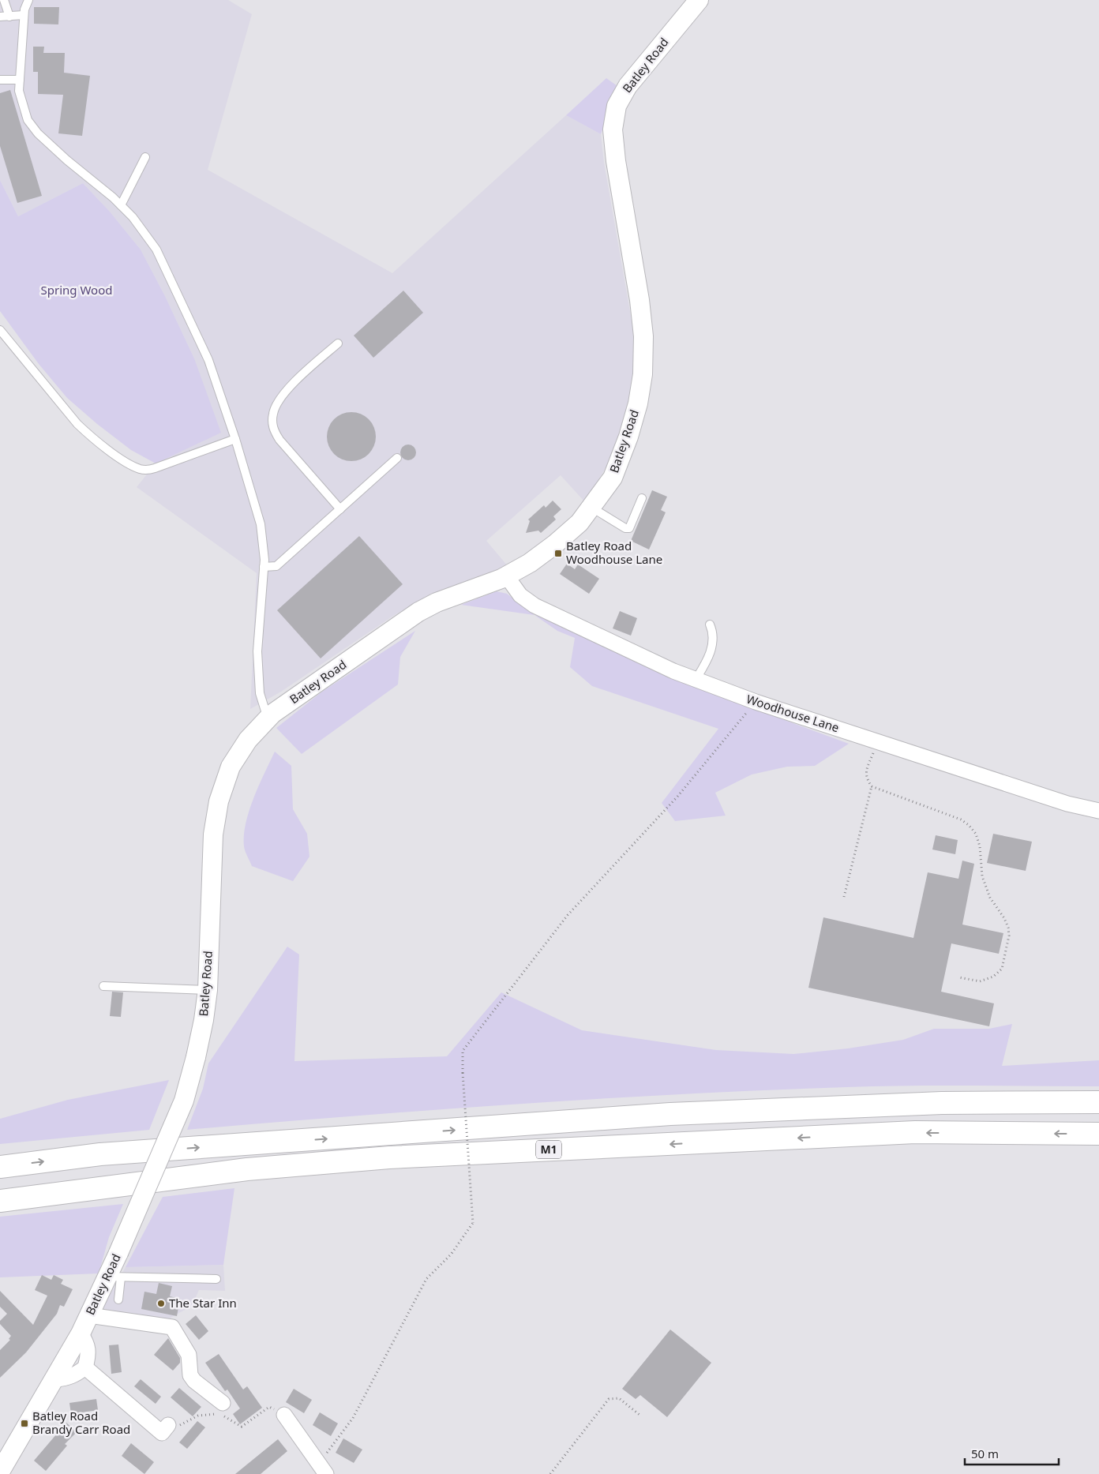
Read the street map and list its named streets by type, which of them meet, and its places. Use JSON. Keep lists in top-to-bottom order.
{
  "streets": {
    "highway": ["M1"],
    "street": ["Batley Road", "Woodhouse Lane"]
  },
  "crossings": [
    ["Batley Road", "Woodhouse Lane"]
  ],
  "parks": ["Spring Wood"],
  "places": {
    "transit": ["Batley Road Woodhouse Lane", "Batley Road Brandy Carr Road"],
    "other": ["The Star Inn"]
  },
  "scale_bar": "50 m"
}
